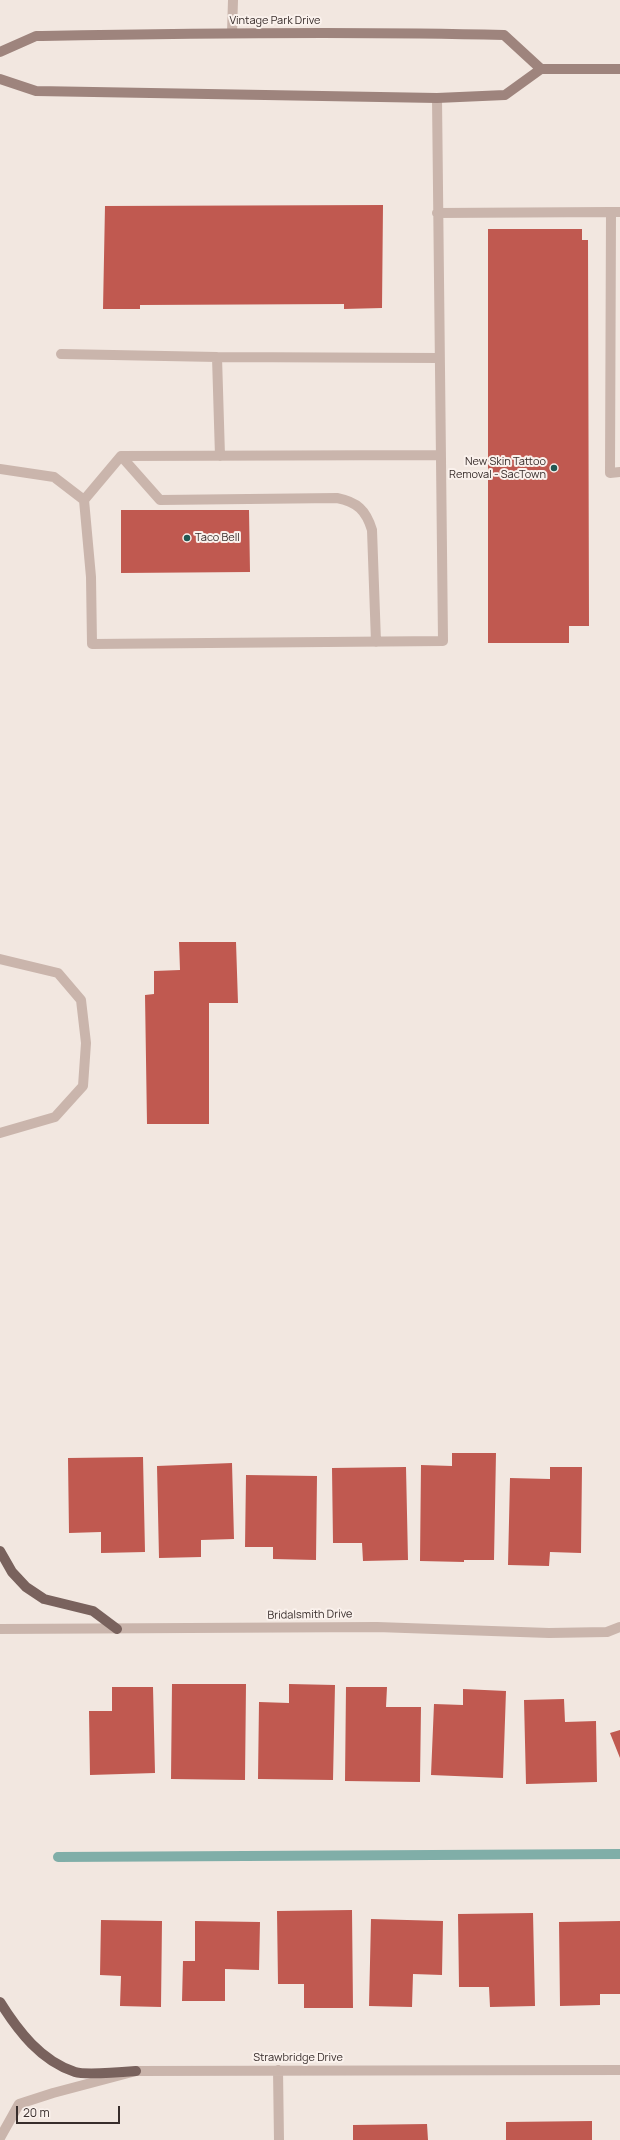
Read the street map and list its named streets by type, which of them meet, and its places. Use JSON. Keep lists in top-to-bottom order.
{
  "streets": {
    "street": ["Vintage Park Drive", "Bridalsmith Drive", "Strawbridge Drive"]
  },
  "places": ["New Skin Tattoo Removal - SacTown", "Taco Bell"],
  "scale_bar": "20 m"
}
